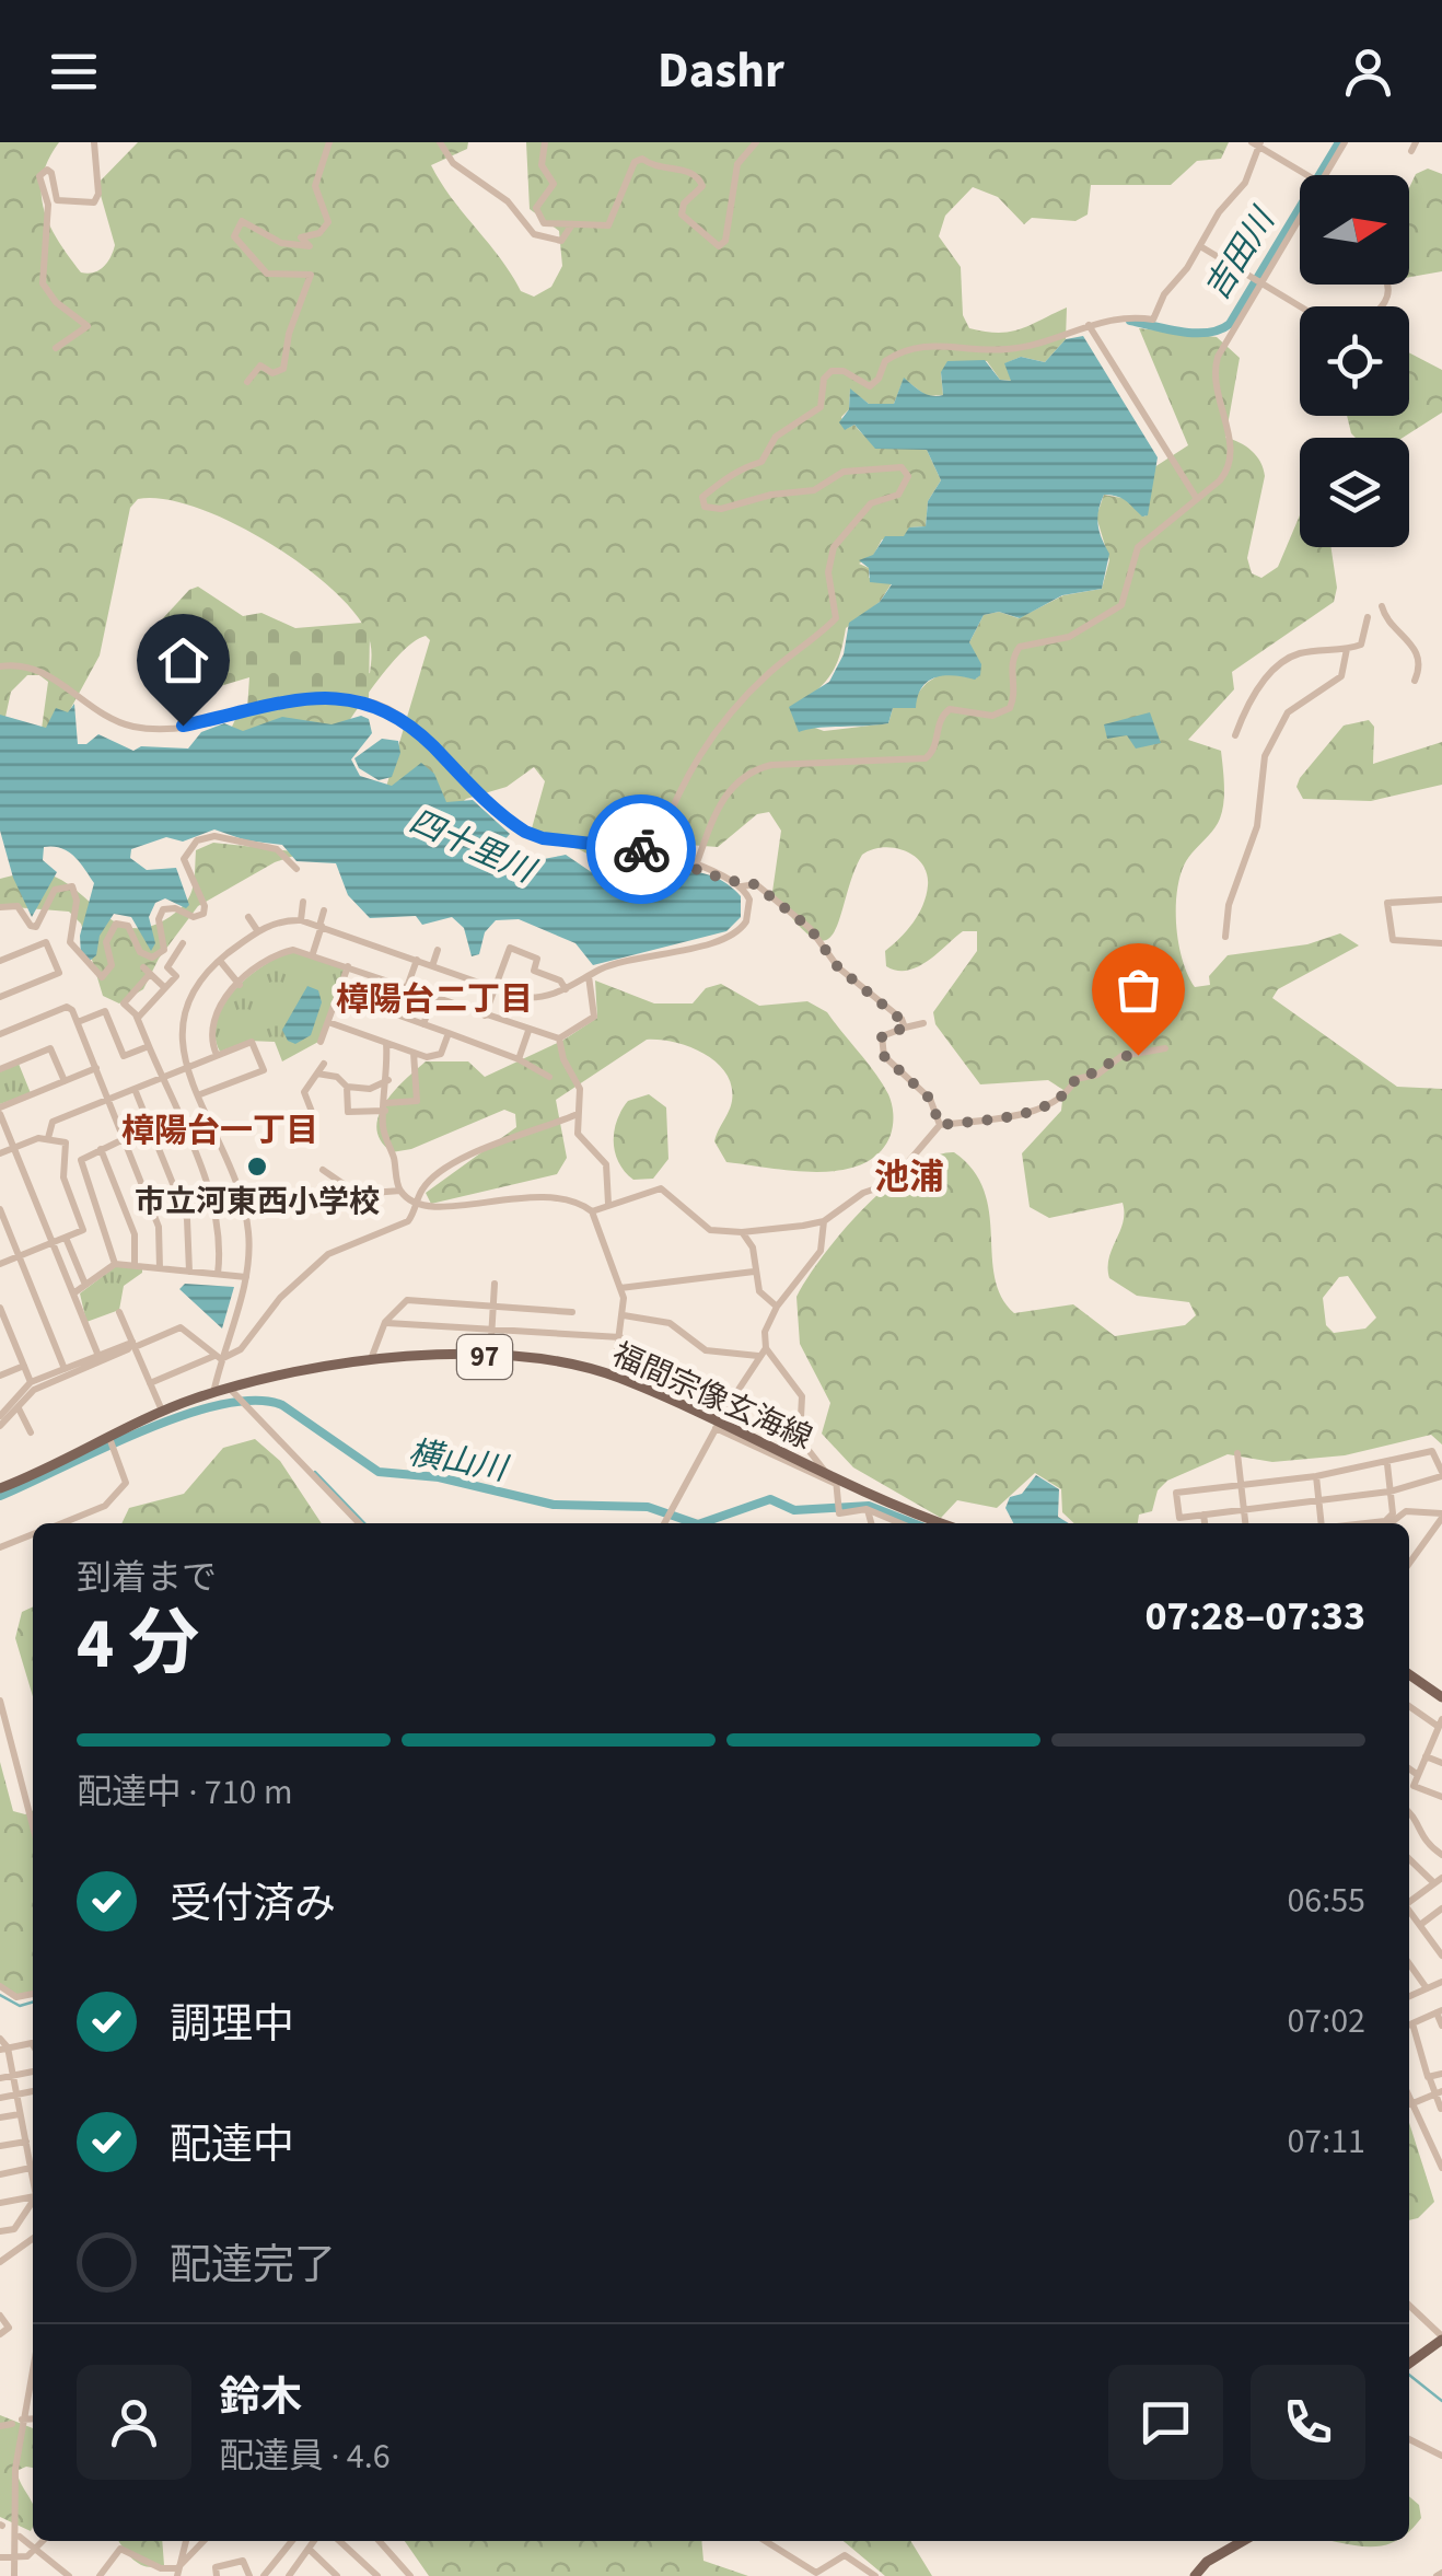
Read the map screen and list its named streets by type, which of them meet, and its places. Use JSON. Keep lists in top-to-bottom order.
{
  "streets": {
    "main road": ["97", "福間宗像玄海線"]
  },
  "districts": ["樟陽台二丁目", "樟陽台一丁目", "池浦"],
  "water": ["吉田川", "四十里川", "横山川"],
  "places": ["市立河東西小学校"],
  "north": "right",
  "page": {
    "header": "Dashr",
    "heading": ["4 分", "到着まで", "07:28–07:33"],
    "panel": ["鈴木", "配達員 · 4.6"],
    "bar": "配達中 · 710 m",
    "list": [
      ["受付済み", "06:55"],
      ["調理中", "07:02"],
      ["配達中", "07:11"],
      "配達完了"
    ]
  }
}
